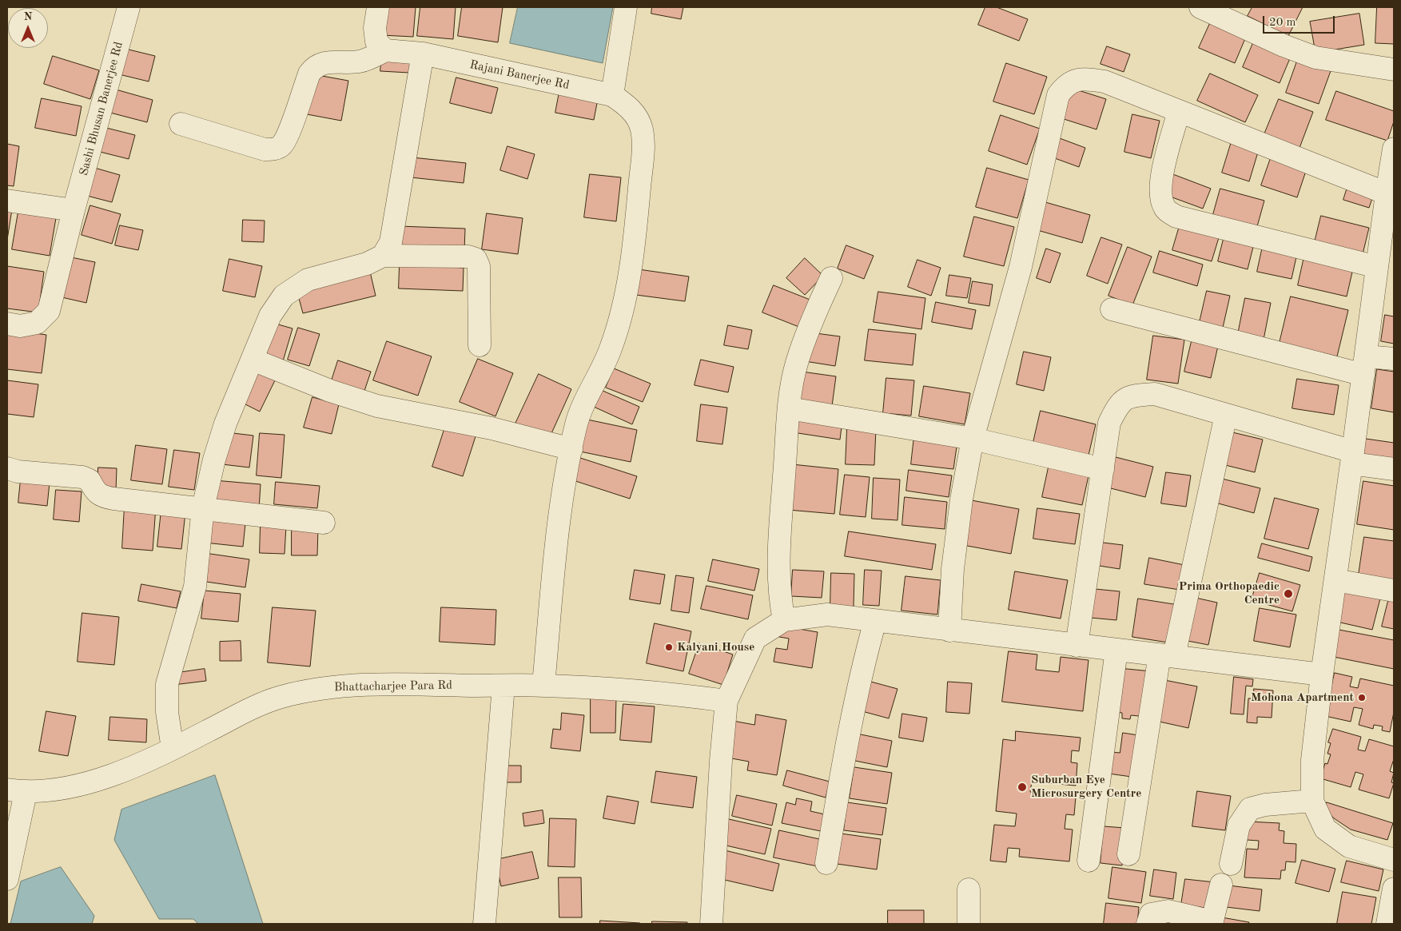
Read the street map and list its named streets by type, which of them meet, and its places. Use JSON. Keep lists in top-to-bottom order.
{
  "streets": {
    "street": ["Rajani Banerjee Rd", "Sashi Bhusan Banerjee Rd", "Bhattacharjee Para Rd"]
  },
  "places": [
    "Prima Orthopaedic Centre",
    "Kalyani House",
    "Mohona Apartment",
    "Suburban Eye Microsurgery Centre"
  ],
  "scale_bar": "20 m",
  "north": "top"
}
